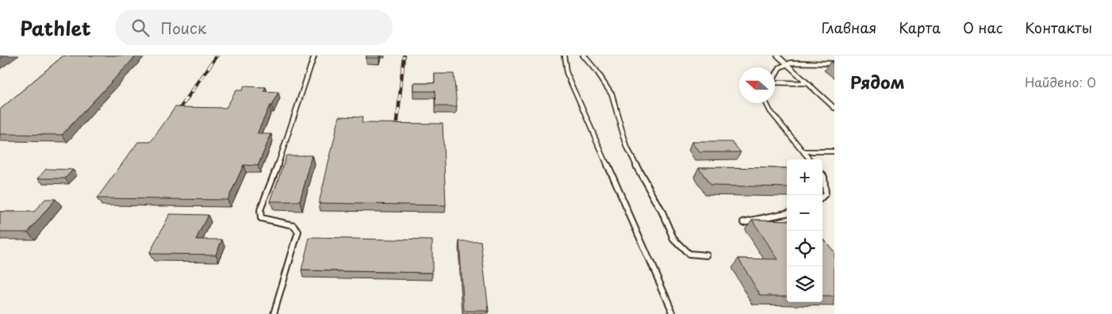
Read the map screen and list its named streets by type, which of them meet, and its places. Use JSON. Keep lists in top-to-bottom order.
{
  "north": "left",
  "page": {
    "header": "Pathlet",
    "search": "Поиск",
    "nav": [
      "Главная",
      "Карта",
      "О нас",
      "Контакты"
    ],
    "heading": ["Рядом", "Найдено: 0"],
    "map_buttons": ["+", "−"]
  }
}
